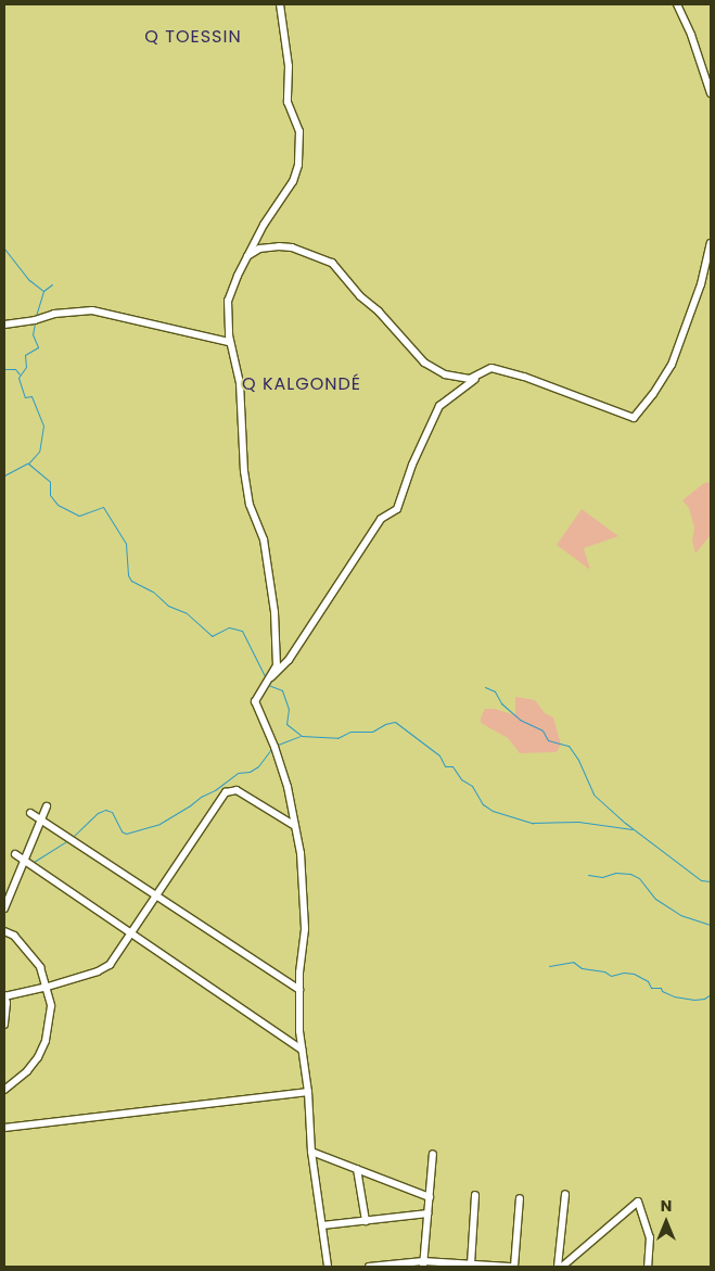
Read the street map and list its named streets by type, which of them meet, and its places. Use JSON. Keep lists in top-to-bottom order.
{
  "districts": ["Q TOESSIN", "Q KALGONDÉ"],
  "north": "top"
}
